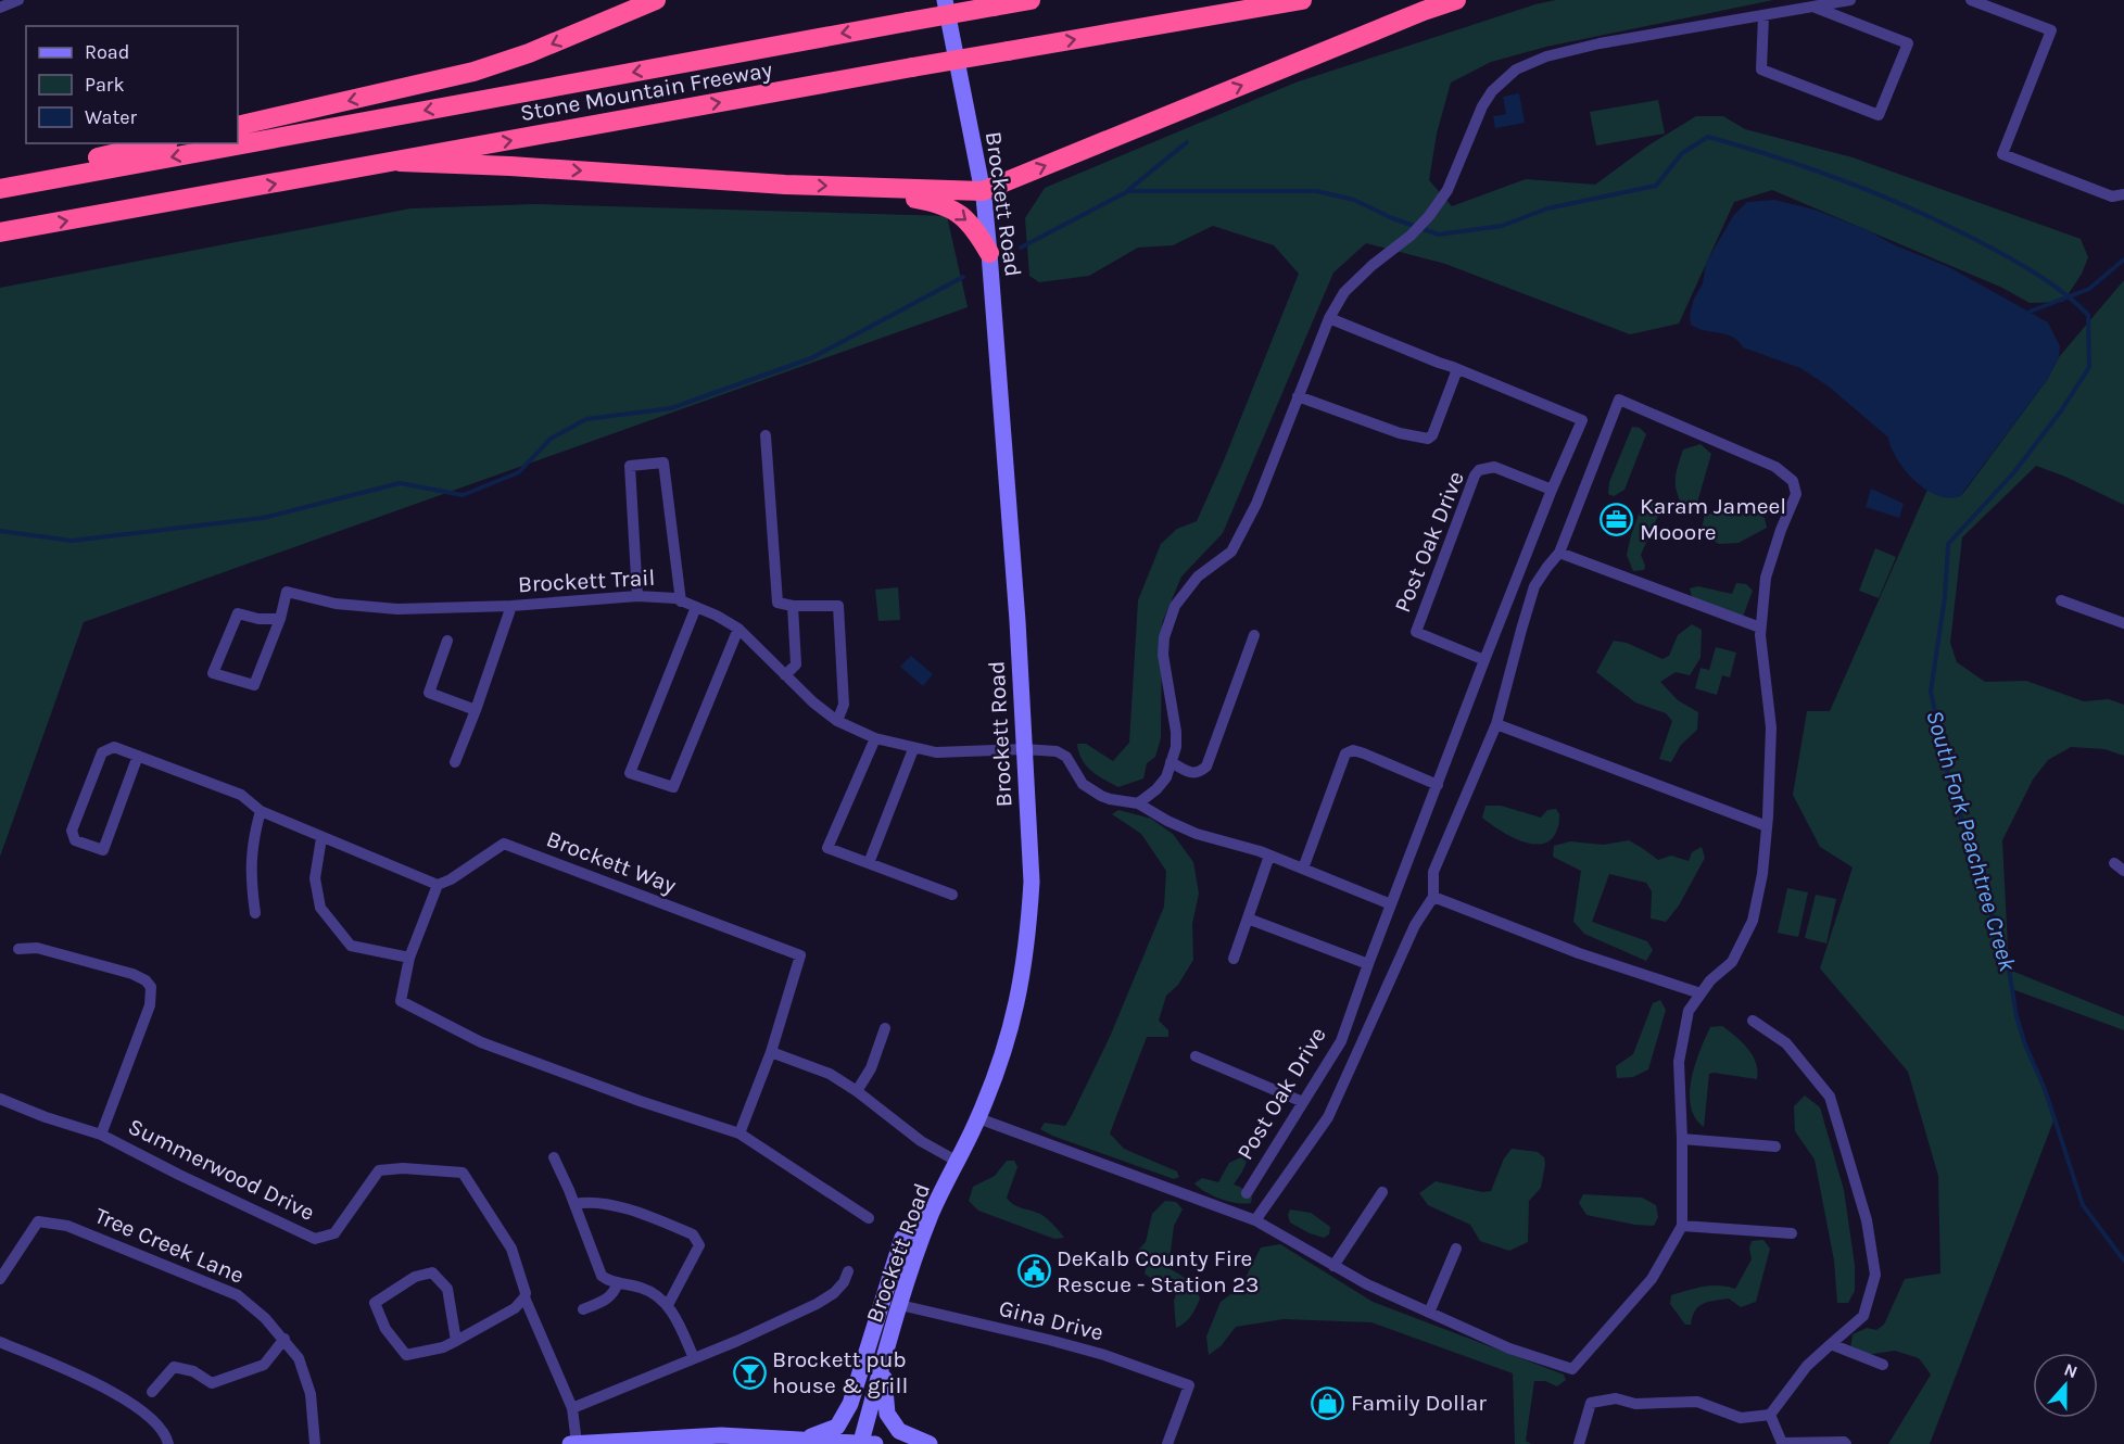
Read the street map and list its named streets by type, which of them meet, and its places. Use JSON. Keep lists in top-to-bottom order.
{
  "streets": {
    "highway": ["Stone Mountain Freeway"],
    "street": [
      "Brockett Road",
      "Post Oak Drive",
      "Brockett Trail",
      "Brockett Way",
      "Summerwood Drive",
      "Tree Creek Lane",
      "Gina Drive"
    ]
  },
  "crossings": [
    ["Brockett Road", "Brockett Trail"],
    ["Brockett Road", "Summerwood Drive"],
    ["Brockett Road", "Gina Drive"]
  ],
  "water": ["South Fork Peachtree Creek"],
  "places": {
    "office": ["Karam Jameel Mooore"],
    "public building": ["DeKalb County Fire Rescue - Station 23"],
    "bar": ["Brockett pub house & grill"],
    "shop": ["Family Dollar"]
  },
  "legend": ["Road", "Park", "Water"],
  "north": "top"
}
